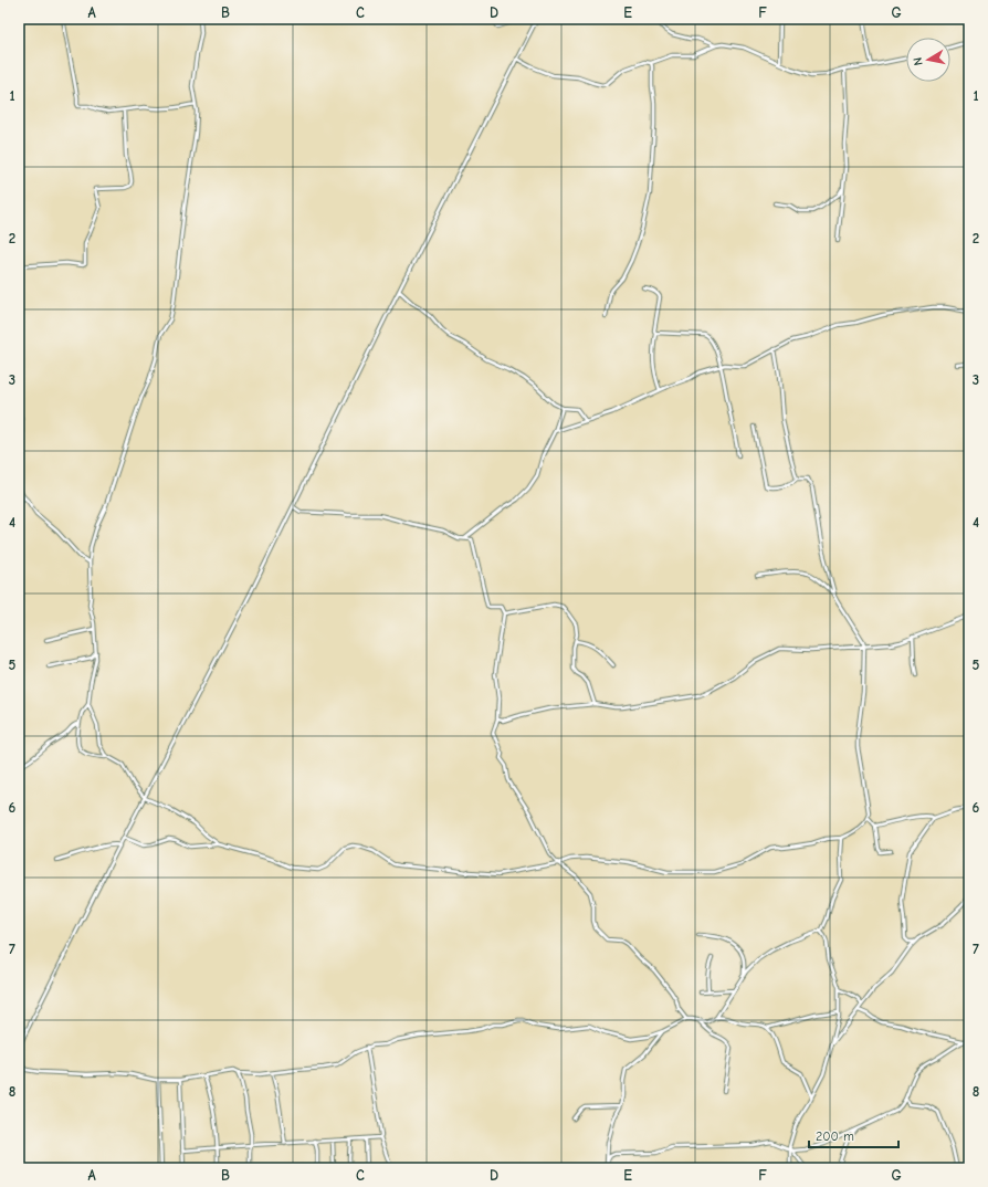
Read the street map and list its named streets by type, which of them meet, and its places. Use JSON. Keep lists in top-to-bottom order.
{
  "scale_bar": "200 m",
  "north": "left",
  "grid": {
    "columns": [
      "A",
      "B",
      "C",
      "D",
      "E",
      "F",
      "G"
    ],
    "rows": [
      "1",
      "2",
      "3",
      "4",
      "5",
      "6",
      "7",
      "8"
    ]
  }
}
